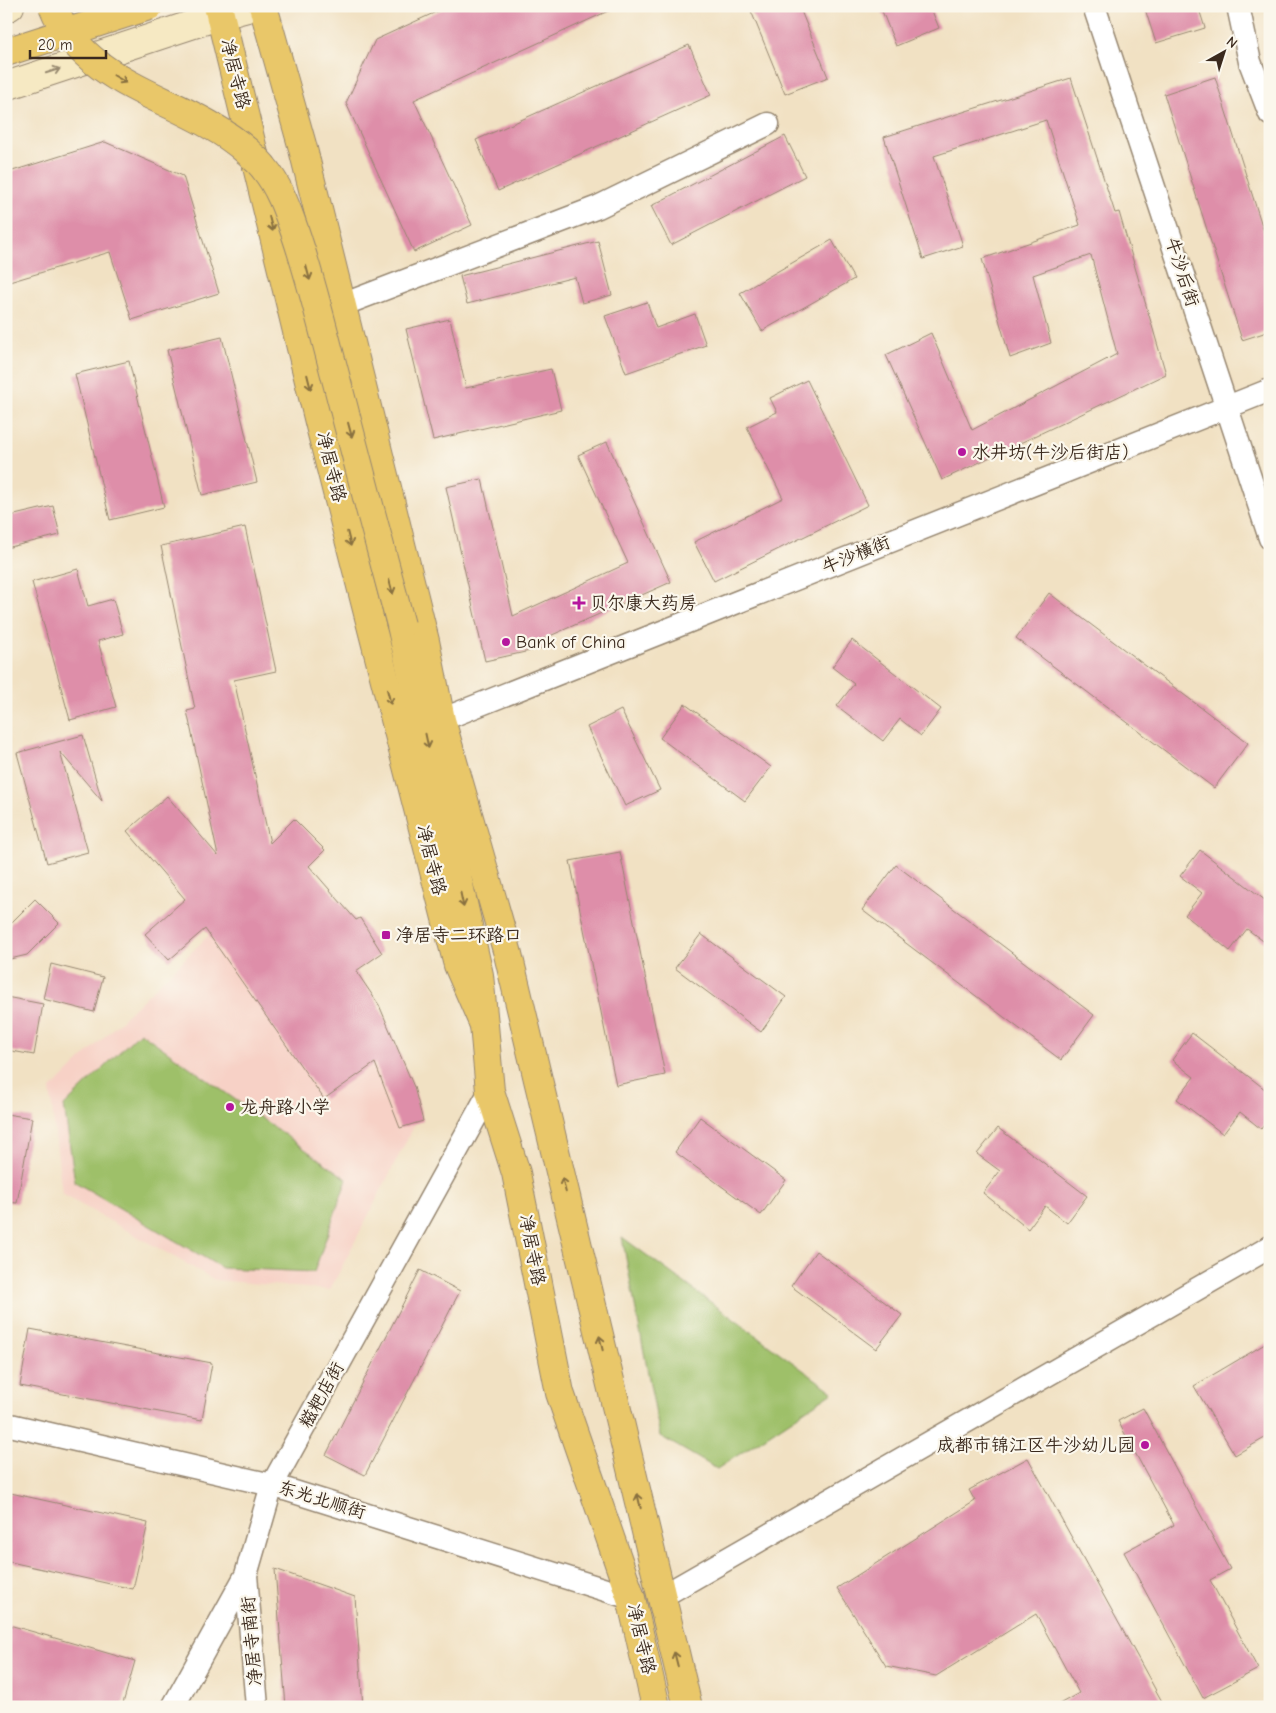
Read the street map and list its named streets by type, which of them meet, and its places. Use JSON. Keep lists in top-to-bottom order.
{
  "streets": {
    "main road": ["净居寺路"],
    "street": [
      "牛沙后街",
      "牛沙横街",
      "糍粑店街",
      "东光北顺街",
      "净居寺南街"
    ]
  },
  "crossings": [
    ["净居寺路", "牛沙横街"],
    ["净居寺路", "糍粑店街"],
    ["净居寺路", "东光北顺街"],
    ["牛沙后街", "牛沙横街"],
    ["糍粑店街", "东光北顺街"],
    ["糍粑店街", "净居寺南街"]
  ],
  "places": {
    "other": [
      "水井坊(牛沙后街店)",
      "Bank of China",
      "龙舟路小学",
      "成都市锦江区牛沙幼儿园"
    ],
    "health": ["贝尔康大药房"],
    "transit": ["净居寺二环路口"]
  },
  "scale_bar": "20 m",
  "north": "top right"
}
